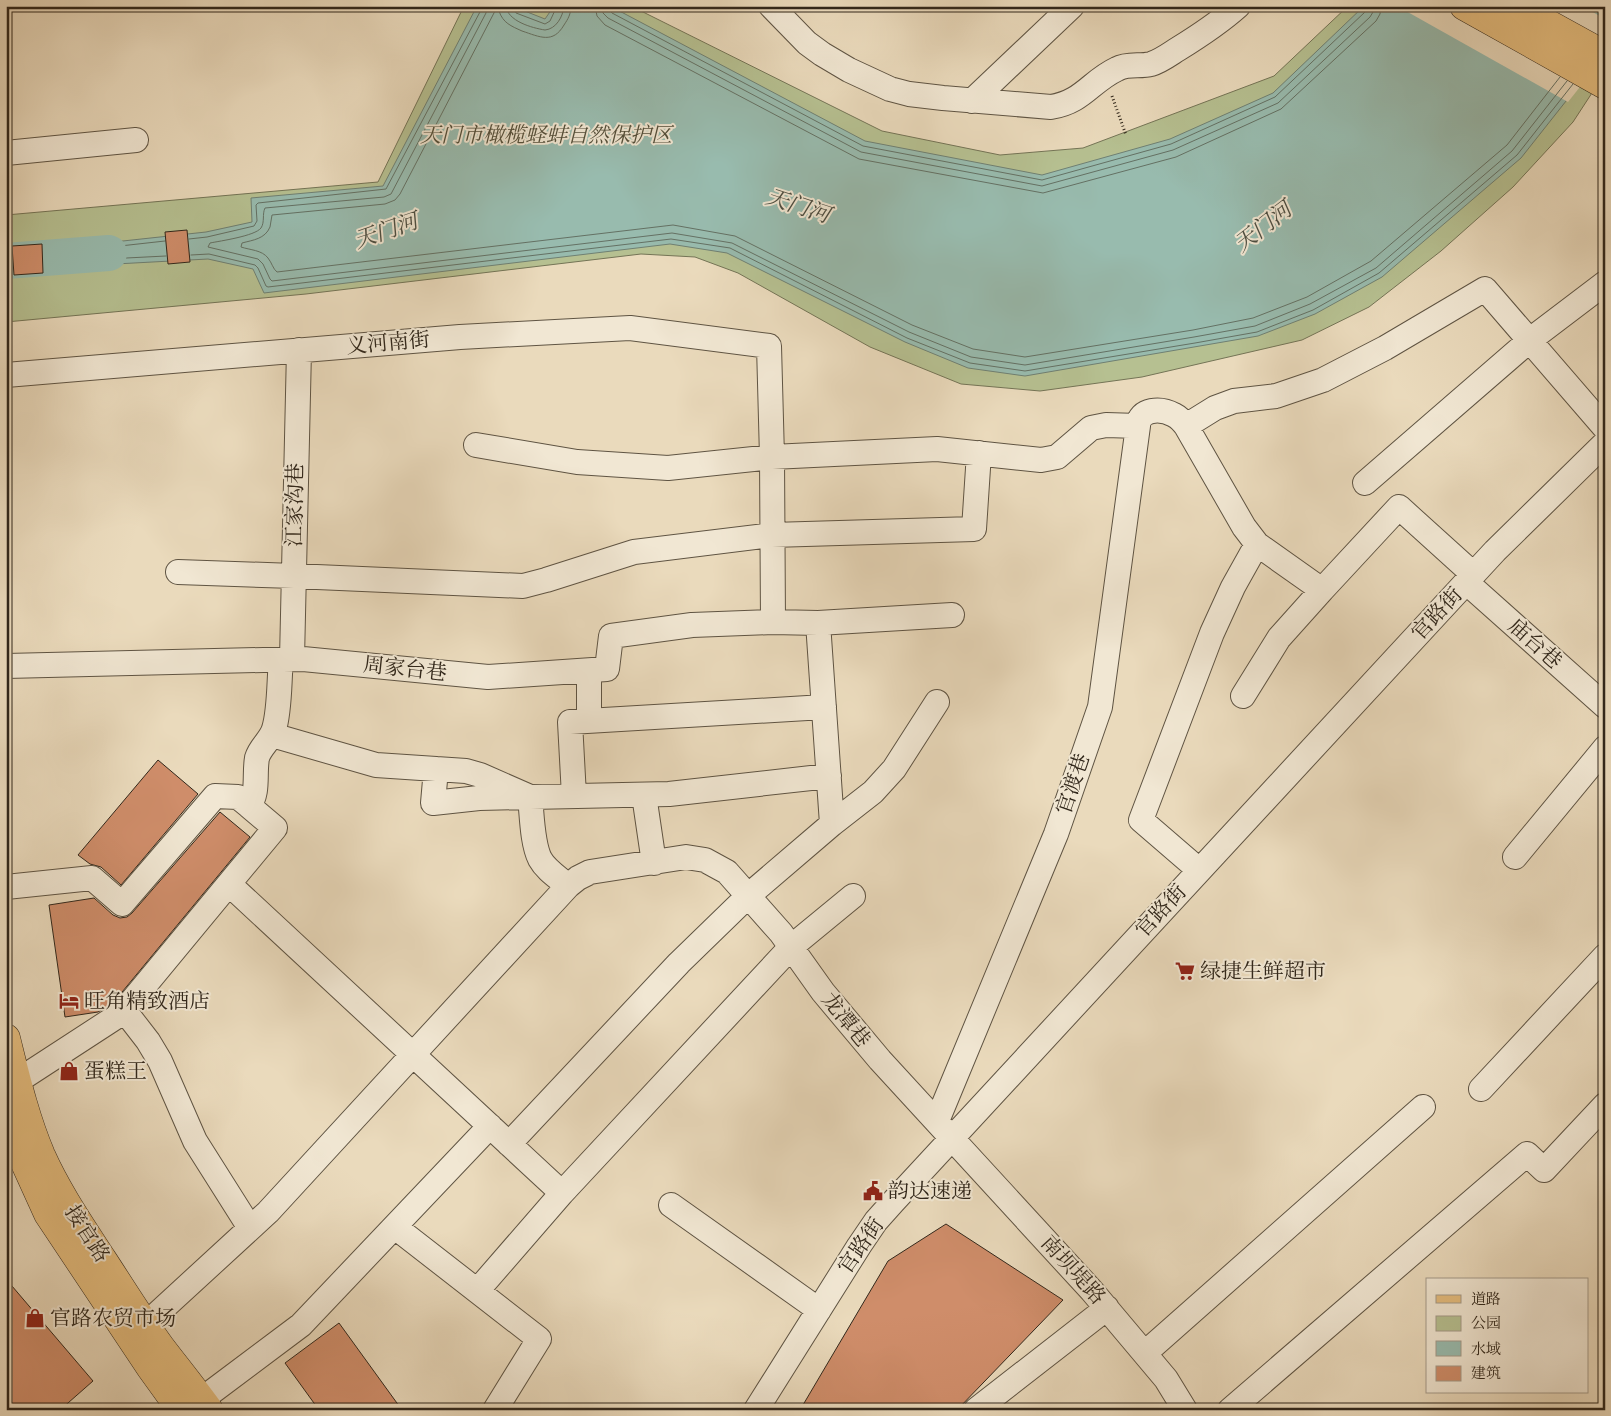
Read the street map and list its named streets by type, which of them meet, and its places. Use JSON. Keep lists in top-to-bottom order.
{
  "streets": {
    "main road": ["接官路"],
    "street": [
      "义河南街",
      "江家沟巷",
      "官路街",
      "庙台巷",
      "周家台巷",
      "官渡巷",
      "龙潭巷",
      "南坝堤路"
    ]
  },
  "crossings": [
    ["义河南街", "江家沟巷"],
    ["江家沟巷", "周家台巷"],
    ["官路街", "庙台巷"],
    ["官路街", "官渡巷"],
    ["官路街", "龙潭巷"],
    ["官路街", "南坝堤路"],
    ["官渡巷", "龙潭巷"],
    ["官渡巷", "南坝堤路"],
    ["龙潭巷", "接官路"],
    ["龙潭巷", "南坝堤路"]
  ],
  "water": ["天门河"],
  "parks": ["天门市橄榄蛏蚌自然保护区"],
  "places": {
    "supermarket": ["绿捷生鲜超市"],
    "hotel": ["旺角精致酒店"],
    "shop": ["蛋糕王", "官路农贸市场"],
    "public building": ["韵达速递"]
  },
  "legend": [
    "道路",
    "公园",
    "水域",
    "建筑"
  ]
}
